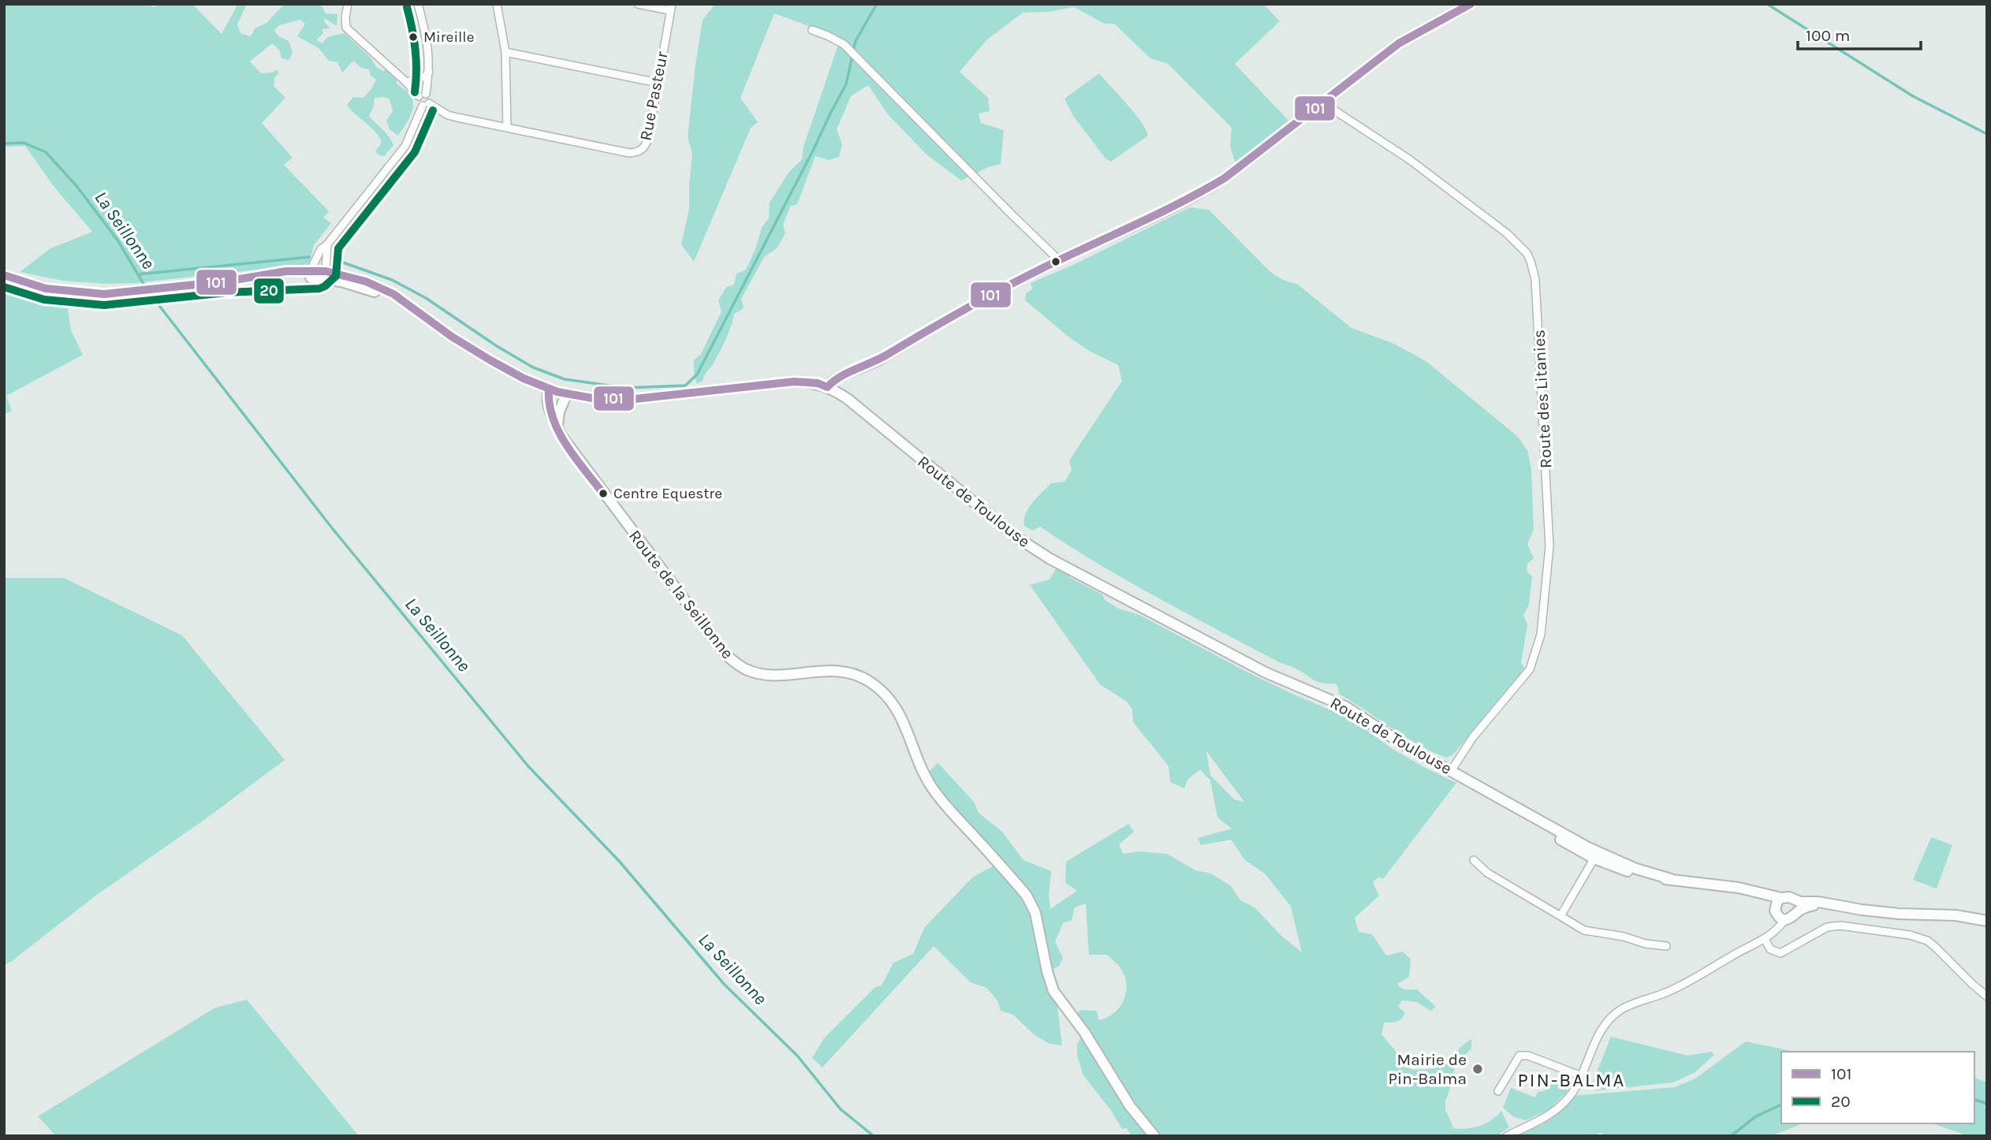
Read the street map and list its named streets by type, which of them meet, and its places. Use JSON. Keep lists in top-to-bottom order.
{
  "streets": {
    "street": [
      "Rue Pasteur",
      "Route des Litanies",
      "Route de Toulouse",
      "Route de la Seillonne"
    ]
  },
  "crossings": [
    ["Route des Litanies", "Route de Toulouse"],
    ["Route de Toulouse", "Route de la Seillonne"]
  ],
  "districts": ["PIN-BALMA"],
  "water": ["La Seillonne"],
  "places": ["Mireille", "Centre Equestre", "Mairie de Pin-Balma"],
  "lines": ["transit line 101", "transit line 20"],
  "legend": ["101", "20"],
  "scale_bar": "100 m"
}
